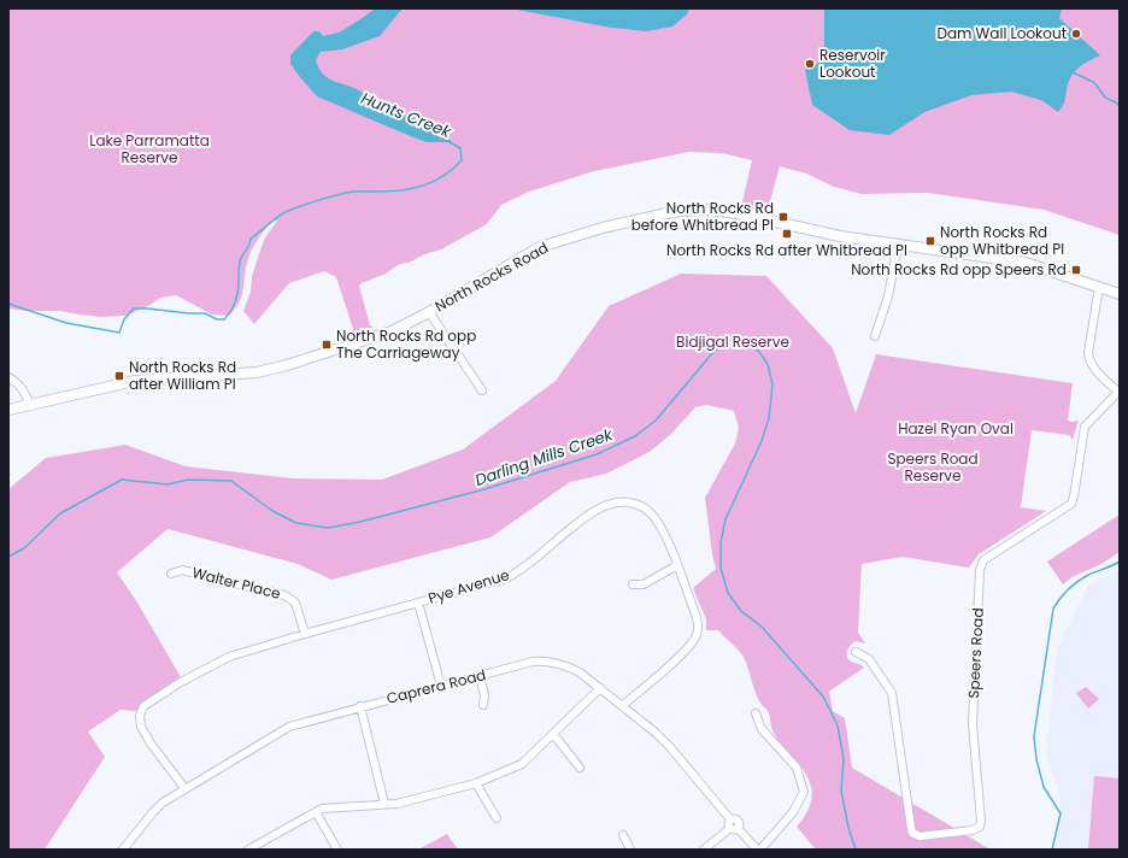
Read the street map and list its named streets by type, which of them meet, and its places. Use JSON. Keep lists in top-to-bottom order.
{
  "streets": {
    "main road": ["North Rocks Road"],
    "street": [
      "Walter Place",
      "Pye Avenue",
      "Speers Road",
      "Caprera Road"
    ]
  },
  "crossings": [
    ["North Rocks Road", "Speers Road"],
    ["Walter Place", "Pye Avenue"],
    ["Pye Avenue", "Caprera Road"]
  ],
  "water": ["Hunts Creek", "Darling Mills Creek"],
  "parks": [
    "Lake Parramatta Reserve",
    "Bidjigal Reserve",
    "Hazel Ryan Oval",
    "Speers Road Reserve"
  ],
  "places": {
    "other": ["Dam Wall Lookout", "Reservoir Lookout"],
    "transit": [
      "North Rocks Rd before Whitbread Pl",
      "North Rocks Rd after Whitbread Pl",
      "North Rocks Rd opp Whitbread Pl",
      "North Rocks Rd opp Speers Rd",
      "North Rocks Rd opp The Carriageway",
      "North Rocks Rd after William Pl"
    ]
  }
}
